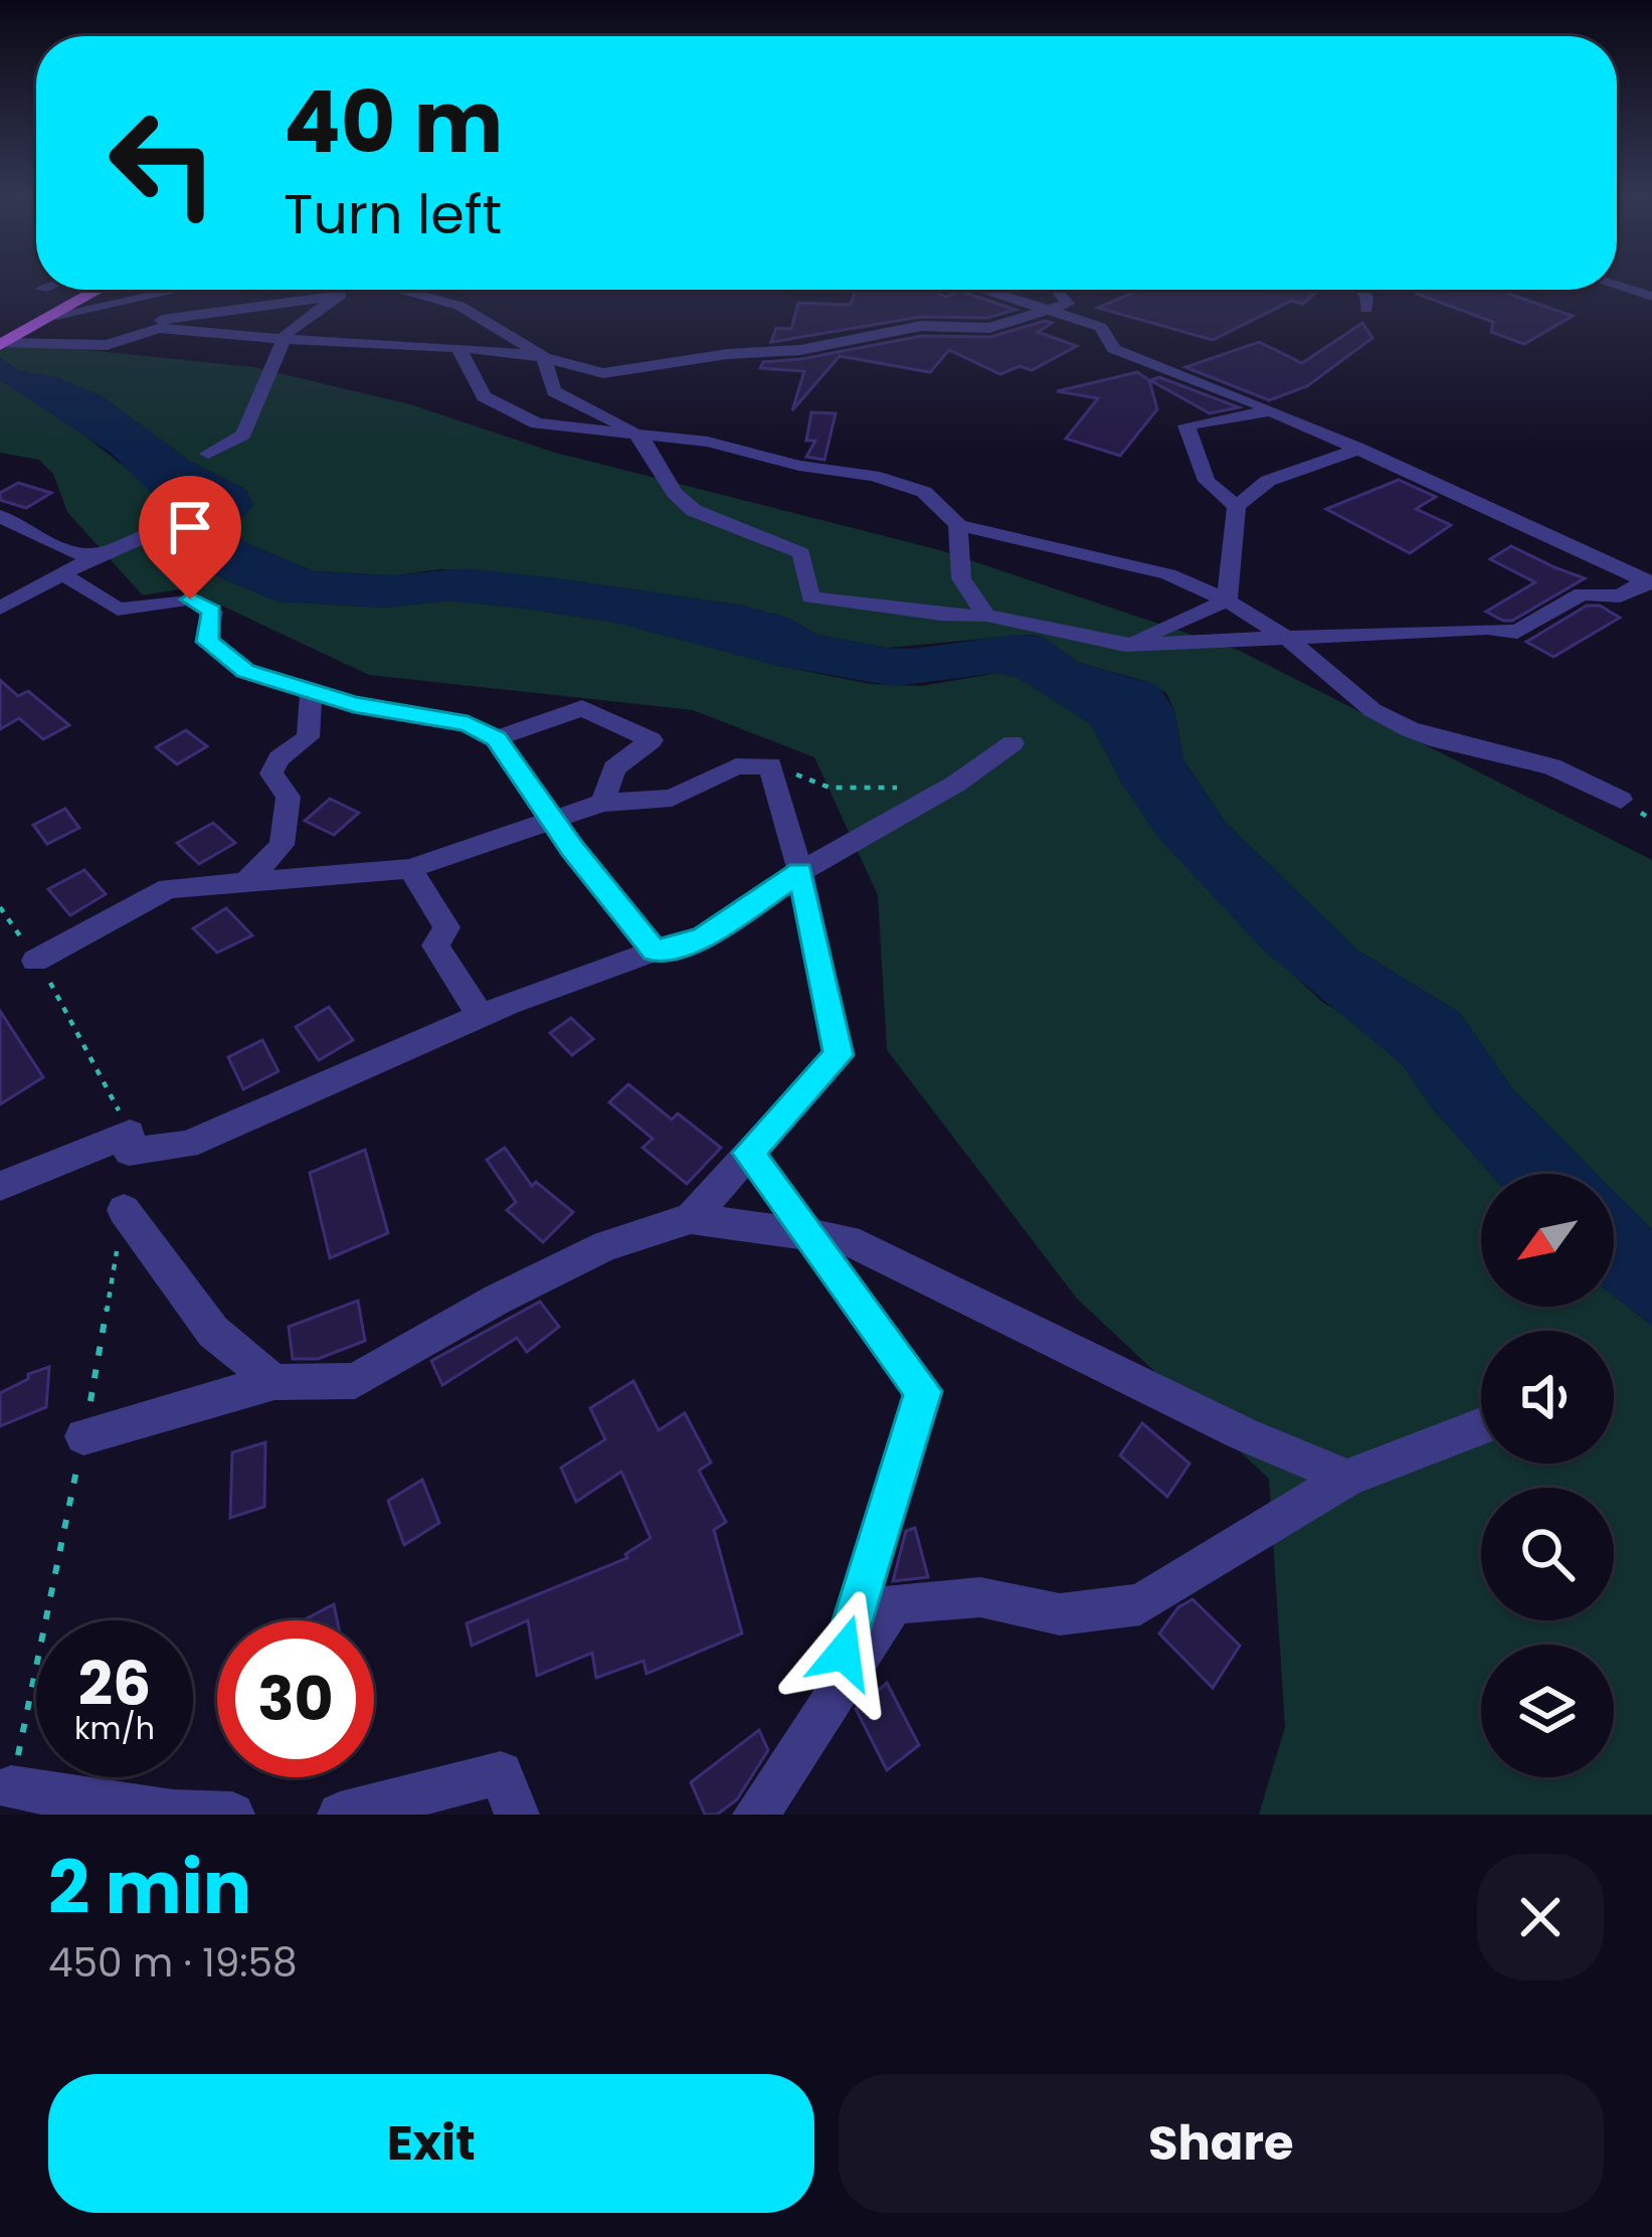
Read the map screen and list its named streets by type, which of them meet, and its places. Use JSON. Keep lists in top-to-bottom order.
{
  "north": "bottom left",
  "page": {
    "turn": ["40 m", "Turn left"],
    "speed": "26 km/h",
    "limit": "30",
    "heading": ["2 min", "450 m · 19:58"],
    "buttons": ["Exit", "Share"]
  }
}
